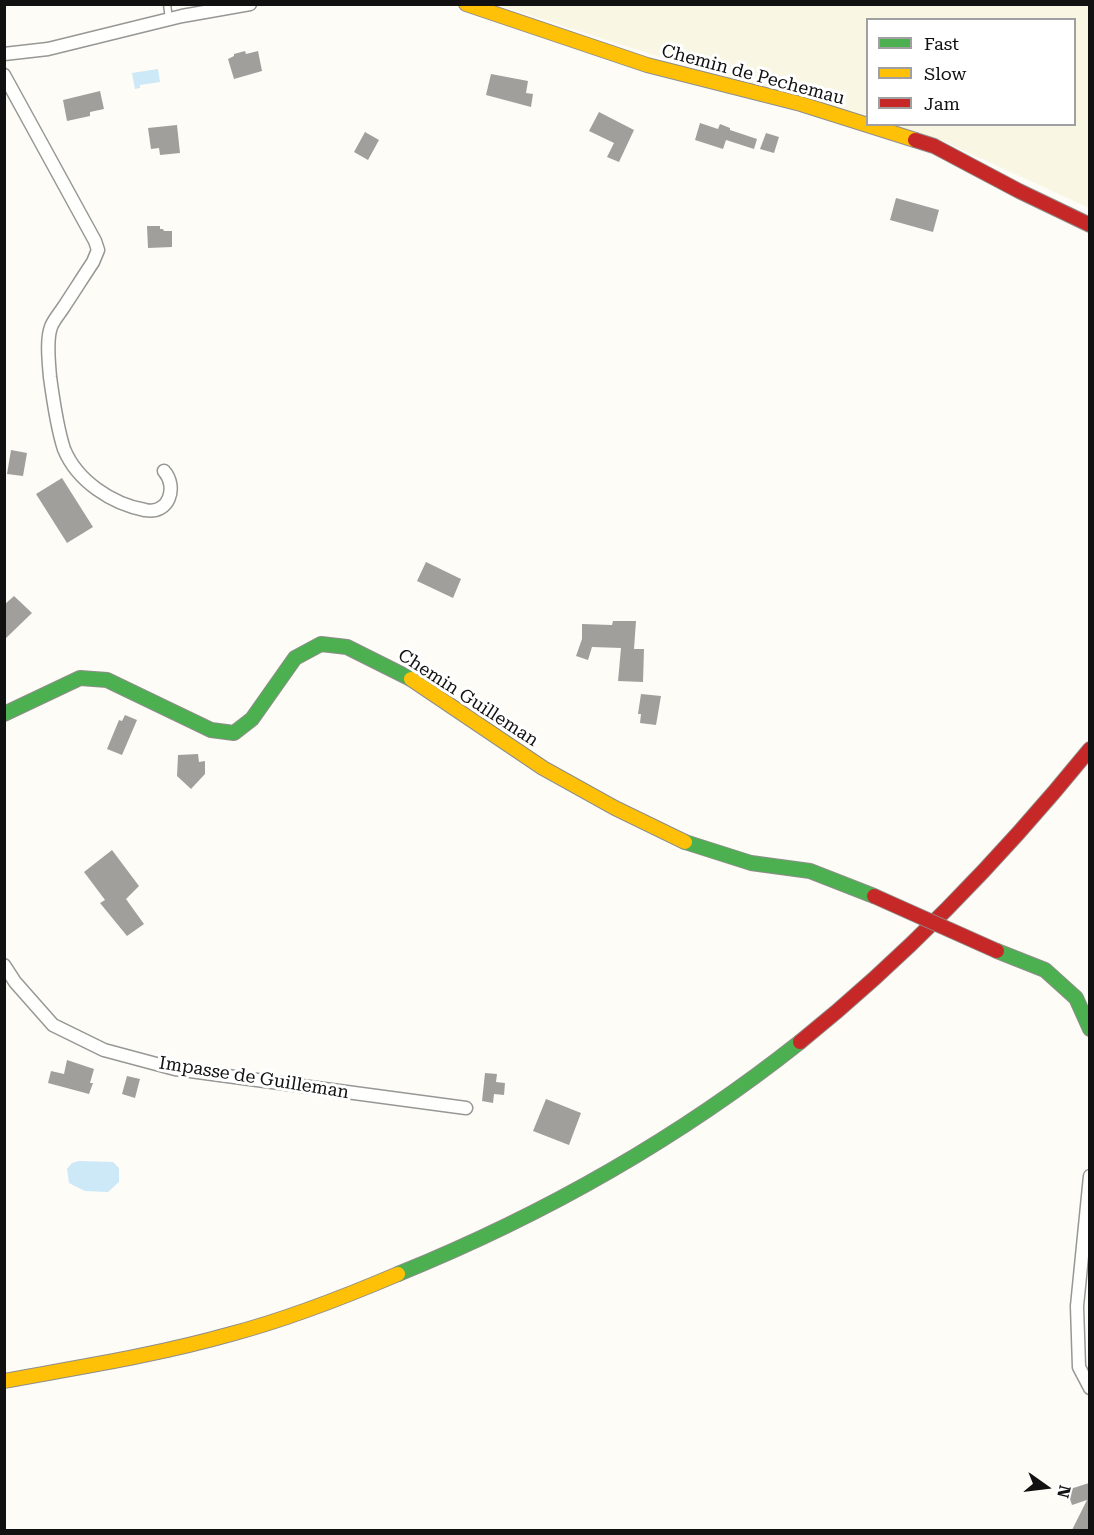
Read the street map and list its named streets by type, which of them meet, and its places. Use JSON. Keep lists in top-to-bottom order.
{
  "streets": {
    "street": ["Chemin de Pechemau", "Chemin Guilleman", "Impasse de Guilleman"]
  },
  "legend": ["Fast", "Slow", "Jam"],
  "north": "right"
}
